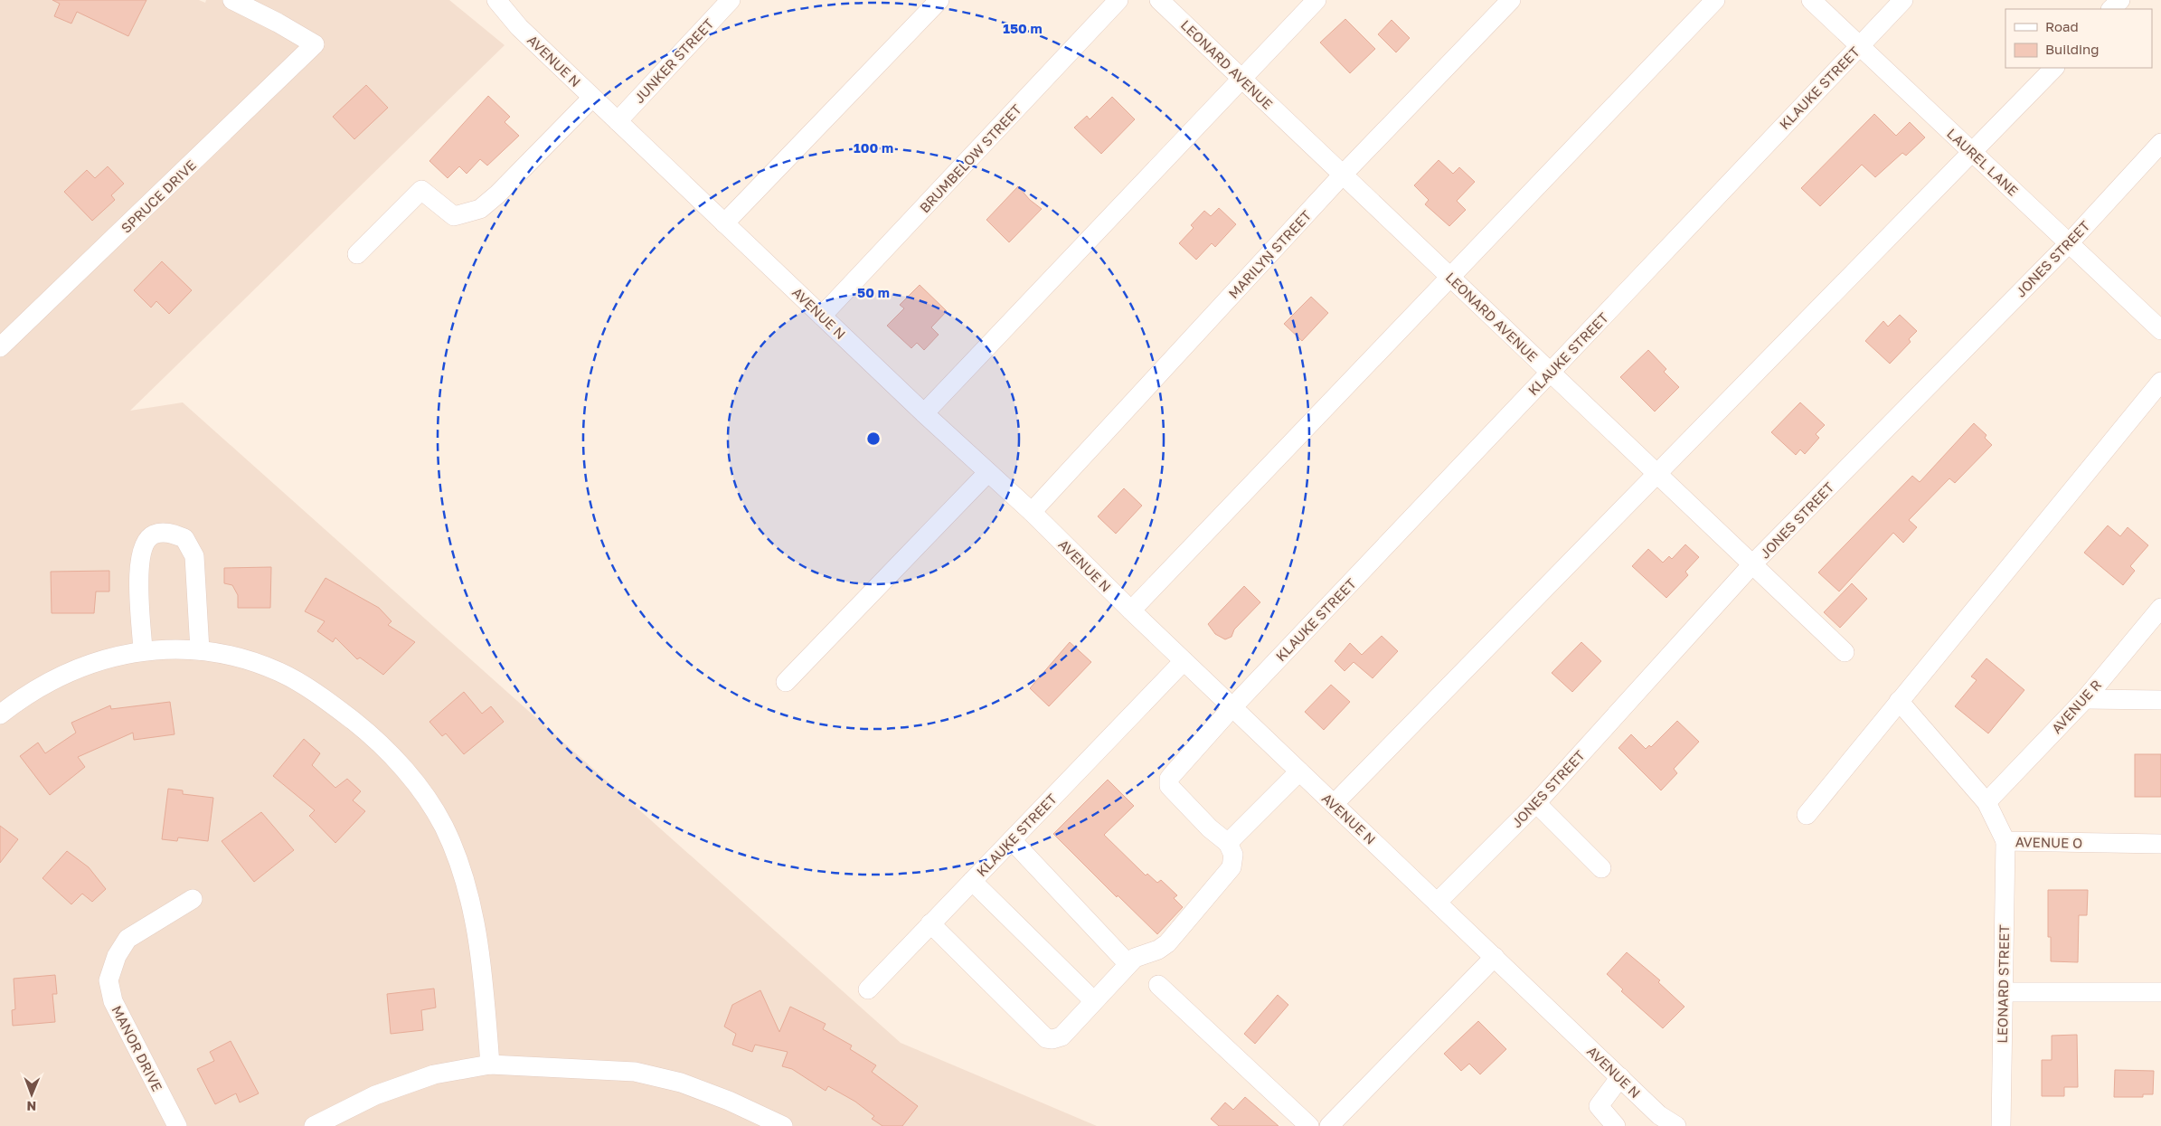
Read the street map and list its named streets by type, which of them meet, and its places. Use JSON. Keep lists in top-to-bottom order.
{
  "streets": {
    "street": [
      "AVENUE N",
      "JUNKER STREET",
      "LEONARD AVENUE",
      "KLAUKE STREET",
      "BRUMBELOW STREET",
      "LAUREL LANE",
      "SPRUCE DRIVE",
      "MARILYN STREET",
      "JONES STREET",
      "AVENUE R",
      "AVENUE O",
      "LEONARD STREET",
      "MANOR DRIVE"
    ]
  },
  "crossings": [
    ["AVENUE N", "JUNKER STREET"],
    ["AVENUE N", "KLAUKE STREET"],
    ["AVENUE N", "BRUMBELOW STREET"],
    ["AVENUE N", "MARILYN STREET"],
    ["AVENUE N", "JONES STREET"],
    ["LEONARD AVENUE", "KLAUKE STREET"],
    ["LEONARD AVENUE", "MARILYN STREET"],
    ["LEONARD AVENUE", "JONES STREET"],
    ["KLAUKE STREET", "LAUREL LANE"],
    ["LAUREL LANE", "JONES STREET"],
    ["AVENUE R", "AVENUE O"],
    ["AVENUE O", "LEONARD STREET"]
  ],
  "legend": ["Road", "Building"],
  "north": "bottom",
  "rings": ["150 m", "100 m", "50 m"]
}
